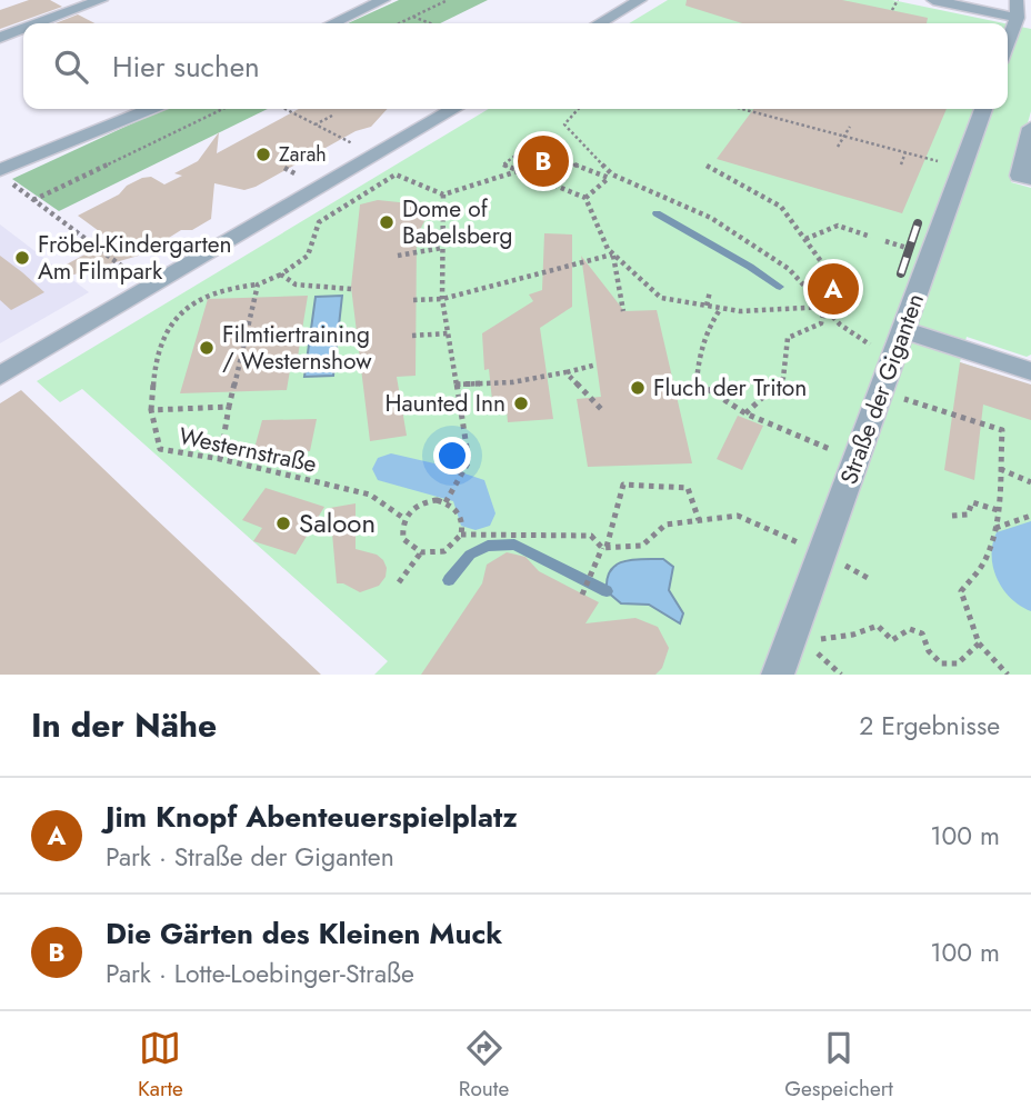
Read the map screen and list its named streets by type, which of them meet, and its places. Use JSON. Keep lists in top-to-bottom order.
{
  "streets": {
    "street": ["Straße der Giganten"],
    "path": ["Westernstraße"]
  },
  "places": [
    "Zarah",
    "Dome of Babelsberg",
    "Fröbel-Kindergarten Am Filmpark",
    "Filmtiertraining / Westernshow",
    "Fluch der Triton",
    "Haunted Inn",
    "Saloon"
  ],
  "page": {
    "search": "Hier suchen",
    "pins": ["B", "A"],
    "heading": ["In der Nähe", "2 Ergebnisse"],
    "list": [
      {
        "mark": "A",
        "name": "Jim Knopf Abenteuerspielplatz",
        "note": "Park · Straße der Giganten",
        "value": "100 m"
      },
      {
        "mark": "B",
        "name": "Die Gärten des Kleinen Muck",
        "note": "Park · Lotte-Loebinger-Straße",
        "value": "100 m"
      }
    ],
    "nav": ["Karte", "Route", "Gespeichert"]
  }
}
